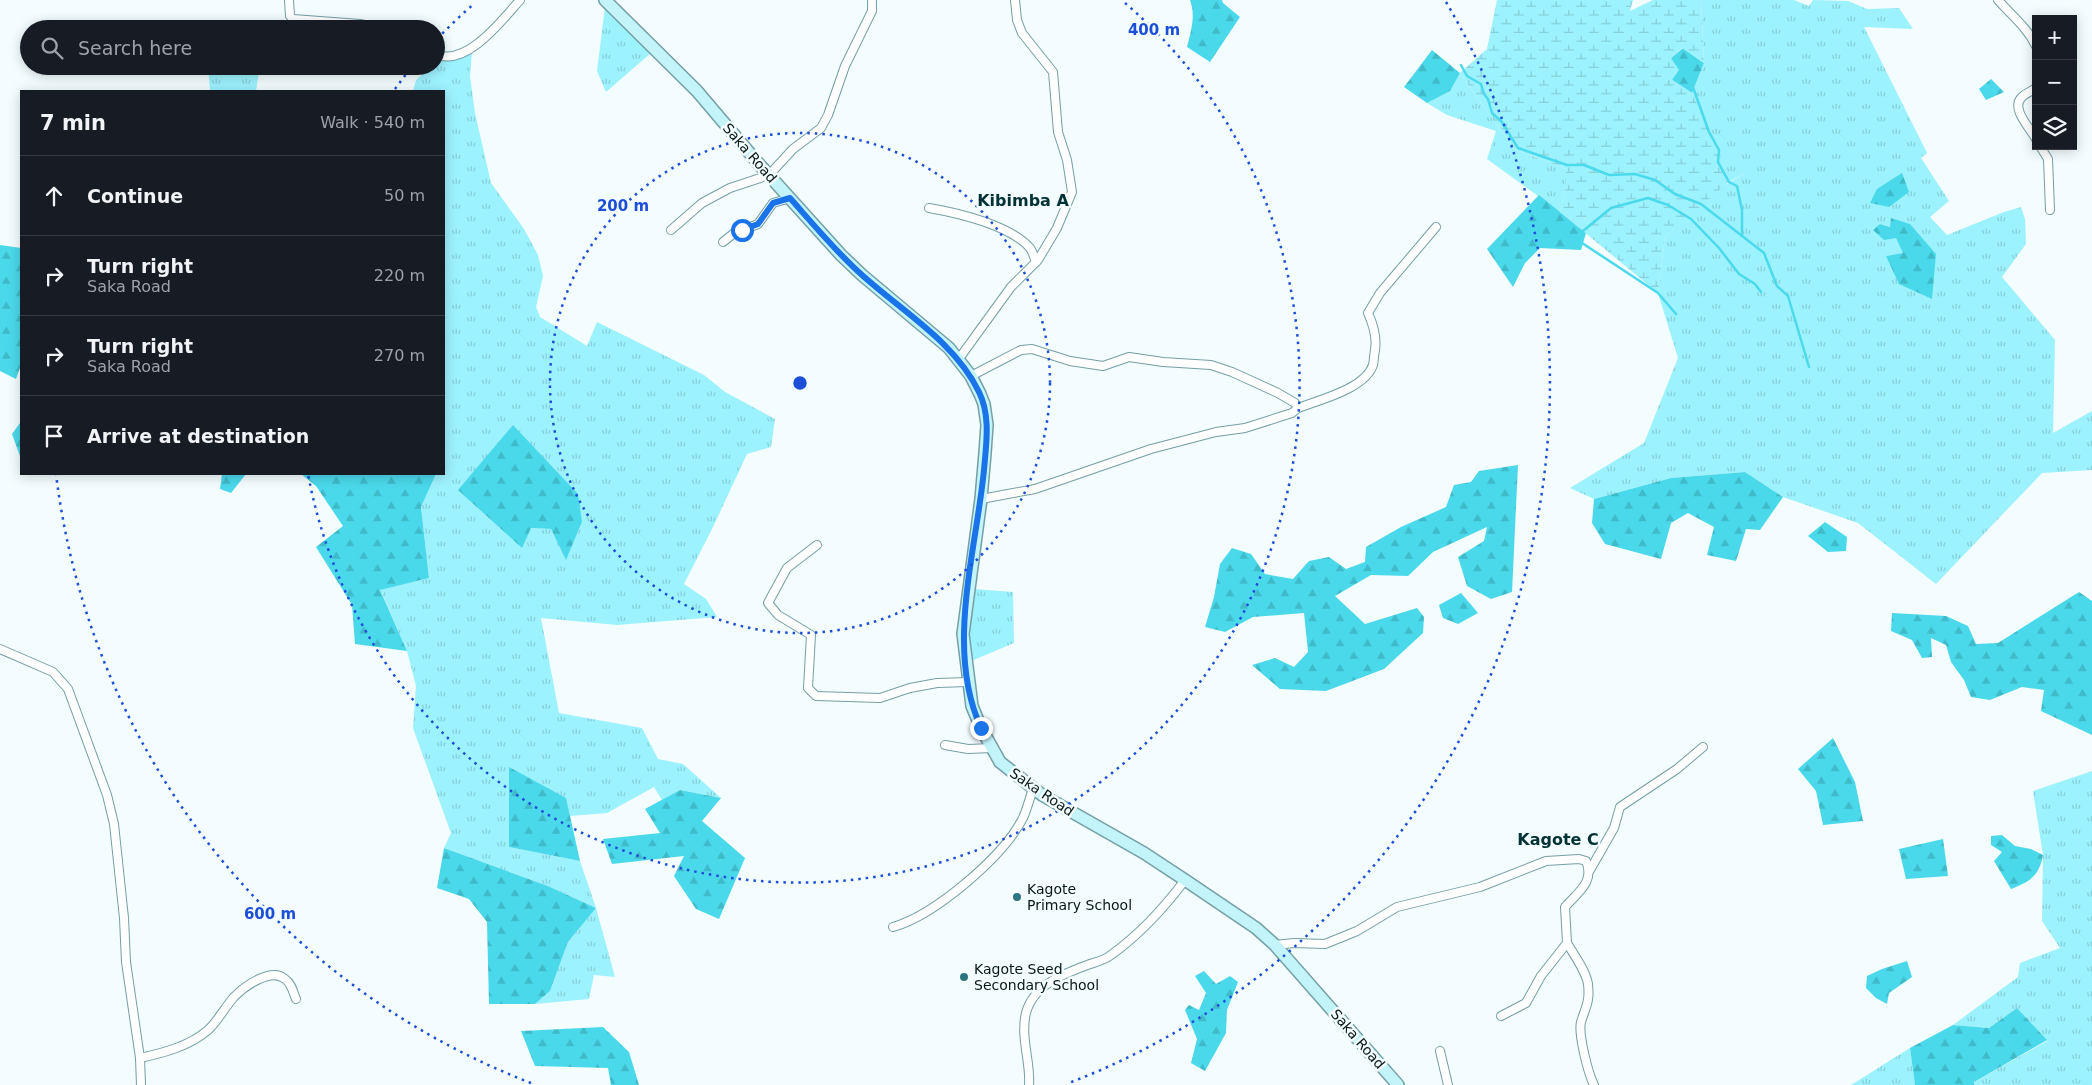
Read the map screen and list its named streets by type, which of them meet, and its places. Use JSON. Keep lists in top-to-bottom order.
{
  "streets": {
    "main road": ["Saka Road"]
  },
  "districts": ["Kibimba A", "Kagote C"],
  "places": ["Kagote Primary School", "Kagote Seed Secondary School"],
  "page": {
    "map_buttons": ["+", "−"],
    "search": "Search here",
    "heading": ["7 min", "Walk · 540 m"],
    "list": [
      ["Continue", "50 m"],
      ["Turn right", "Saka Road", "220 m"],
      ["Turn right", "Saka Road", "270 m"],
      "Arrive at destination"
    ]
  },
  "rings": ["400 m", "200 m", "600 m"]
}
